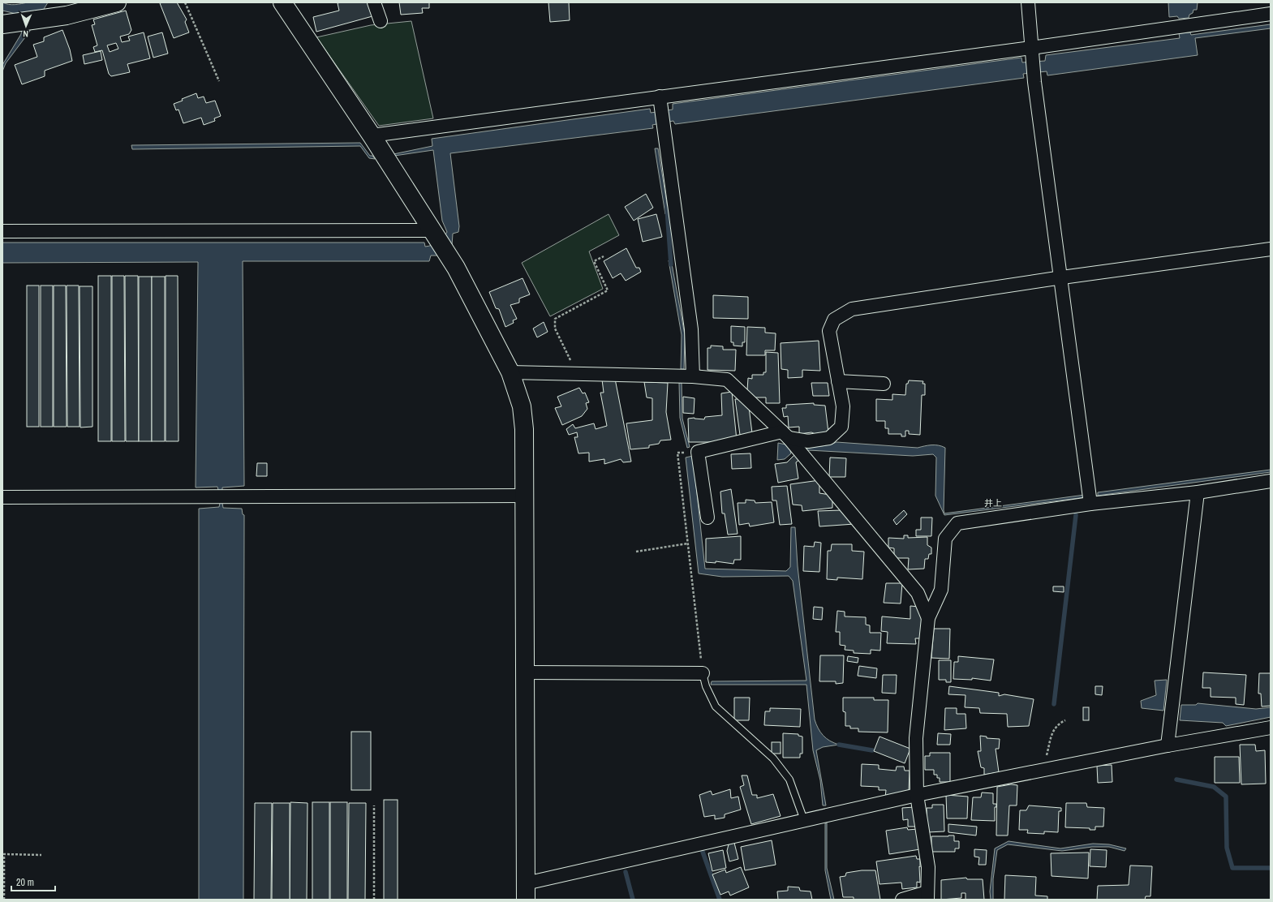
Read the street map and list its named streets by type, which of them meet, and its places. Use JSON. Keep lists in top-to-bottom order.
{
  "districts": ["井上"],
  "scale_bar": "20 m",
  "north": "bottom"
}
